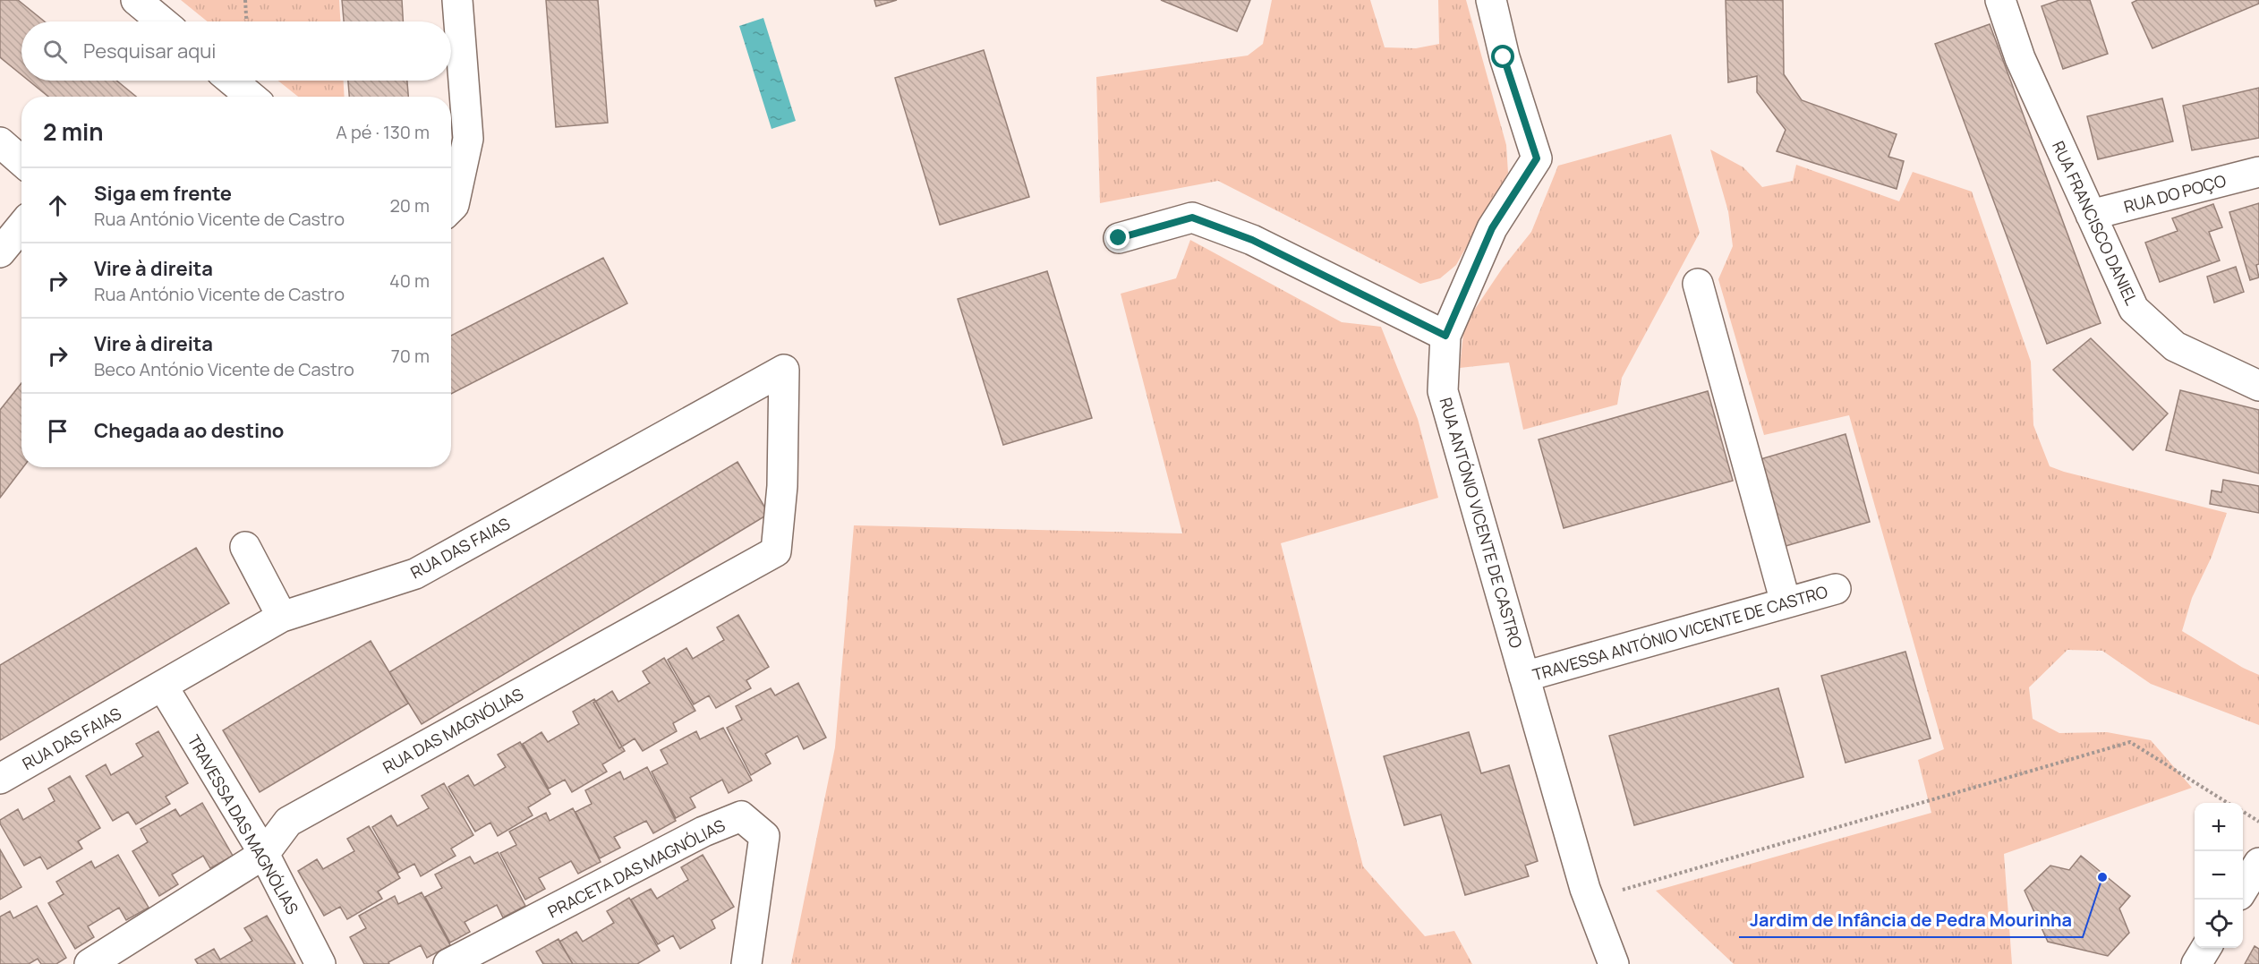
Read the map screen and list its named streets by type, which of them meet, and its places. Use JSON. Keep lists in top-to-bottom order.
{
  "streets": {
    "street": [
      "RUA DO POÇO",
      "RUA FRANCISCO DANIEL",
      "RUA ANTÓNIO VICENTE DE CASTRO",
      "RUA DAS FAIAS",
      "TRAVESSA ANTÓNIO VICENTE DE CASTRO",
      "RUA DAS MAGNÓLIAS",
      "TRAVESSA DAS MAGNÓLIAS",
      "PRACETA DAS MAGNÓLIAS"
    ]
  },
  "crossings": [
    ["RUA DO POÇO", "RUA FRANCISCO DANIEL"],
    ["RUA ANTÓNIO VICENTE DE CASTRO", "TRAVESSA ANTÓNIO VICENTE DE CASTRO"],
    ["RUA DAS FAIAS", "RUA DAS MAGNÓLIAS"],
    ["RUA DAS FAIAS", "TRAVESSA DAS MAGNÓLIAS"],
    ["RUA DAS MAGNÓLIAS", "TRAVESSA DAS MAGNÓLIAS"]
  ],
  "places": ["Jardim de Infância de Pedra Mourinha"],
  "page": {
    "search": "Pesquisar aqui",
    "heading": ["2 min", "A pé · 130 m"],
    "list": [
      ["Siga em frente", "Rua António Vicente de Castro", "20 m"],
      ["Vire à direita", "Rua António Vicente de Castro", "40 m"],
      ["Vire à direita", "Beco António Vicente de Castro", "70 m"],
      "Chegada ao destino"
    ],
    "map_buttons": ["+", "−"]
  }
}
